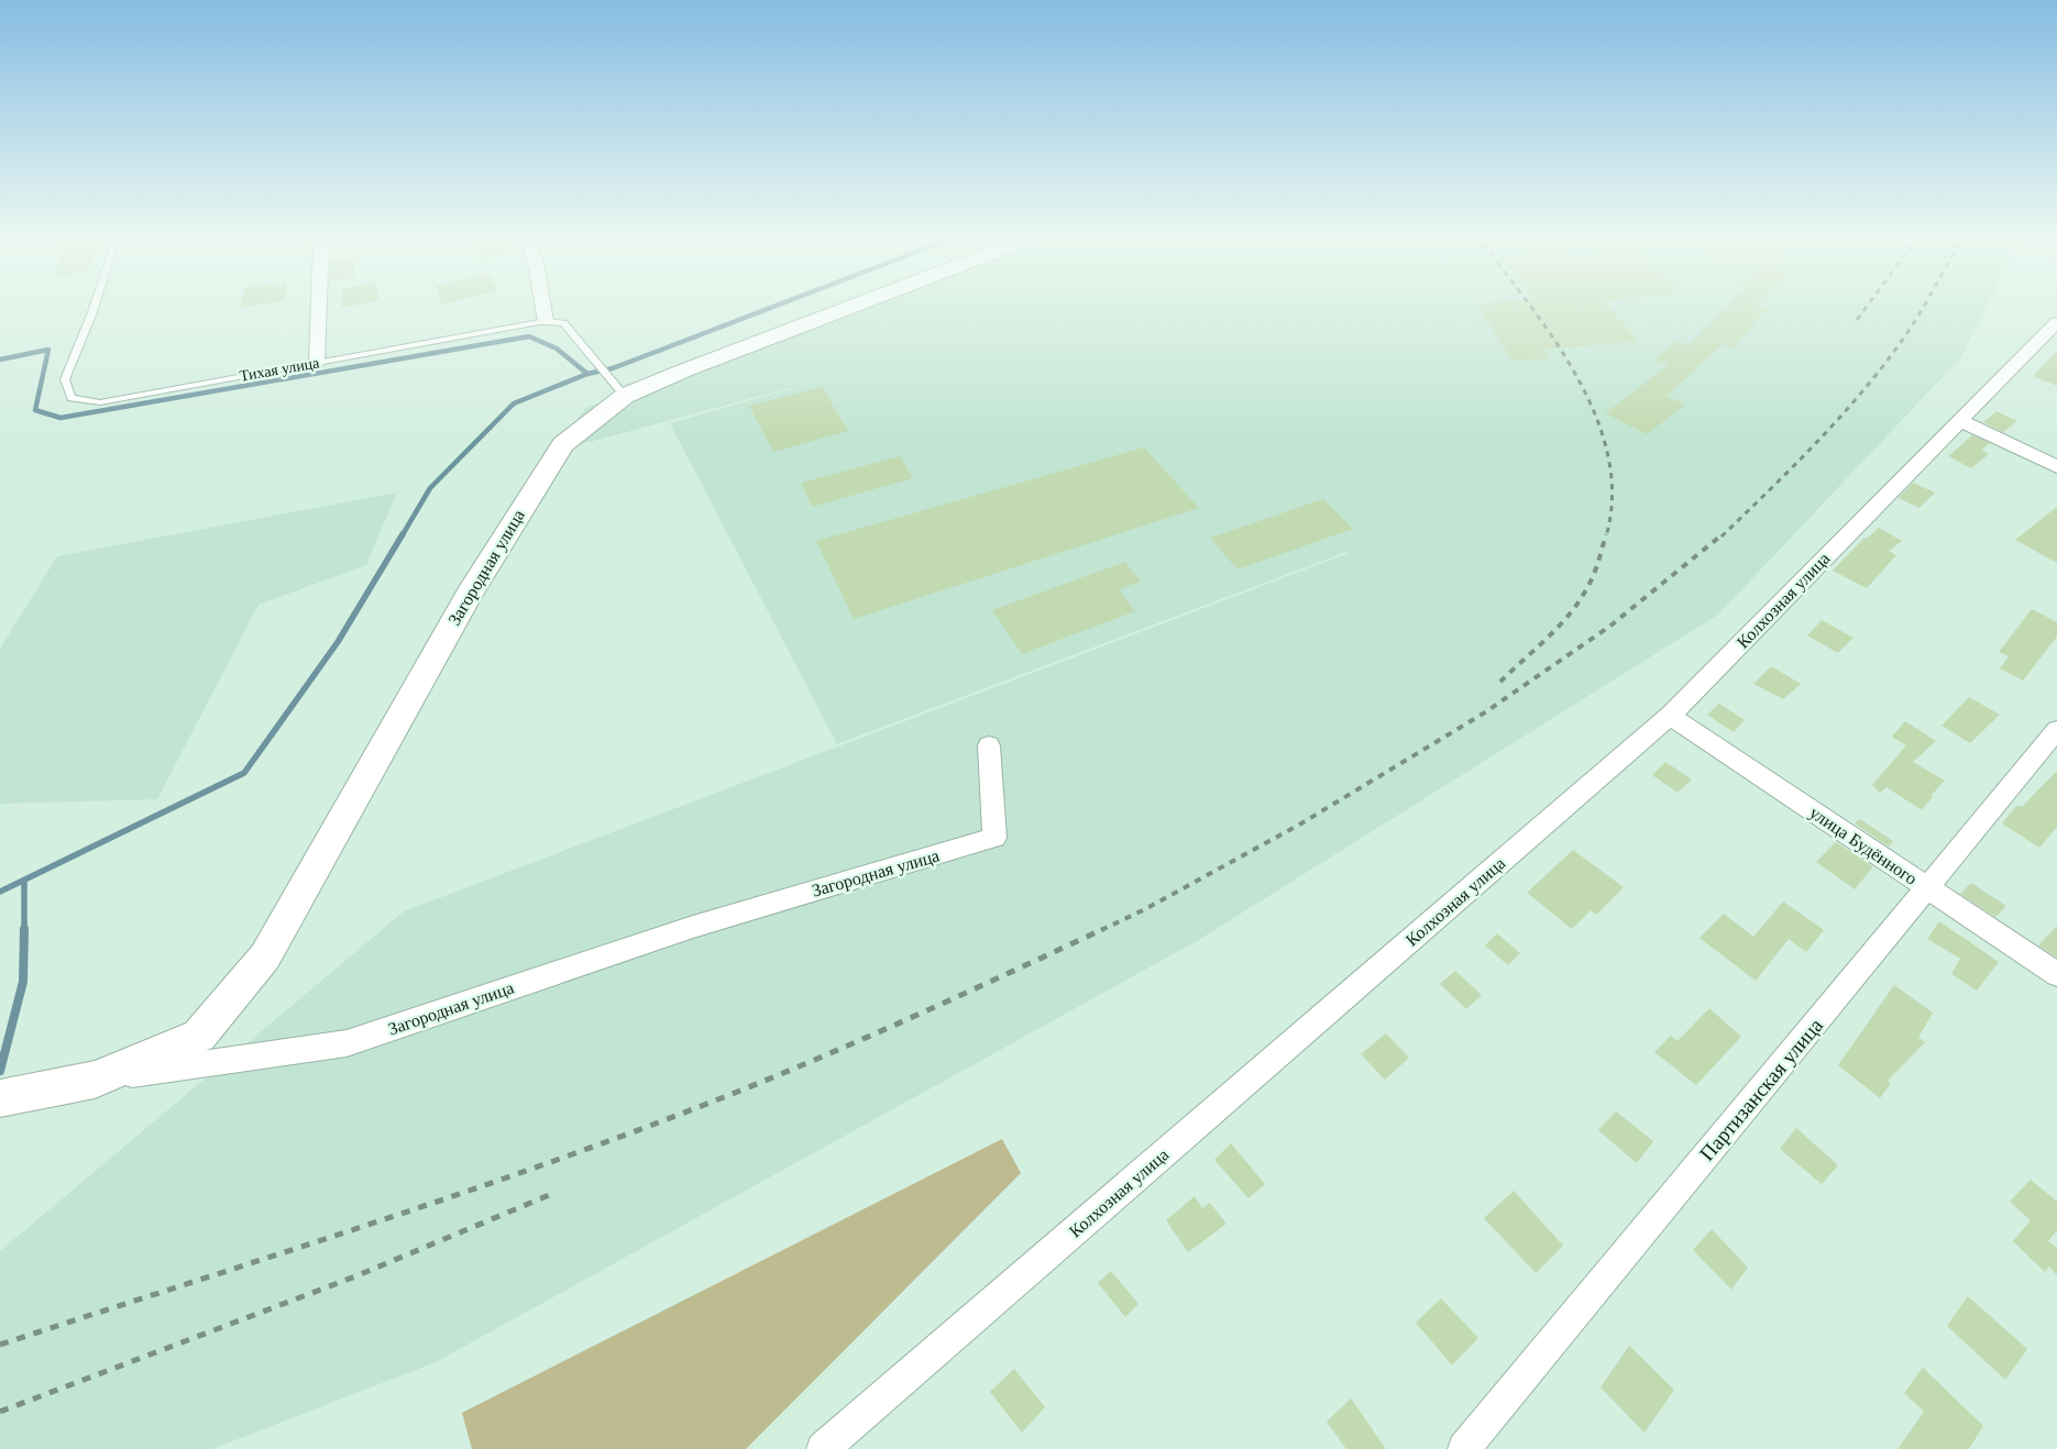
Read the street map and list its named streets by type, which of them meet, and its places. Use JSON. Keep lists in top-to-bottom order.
{
  "streets": {
    "main road": ["Загородная улица"],
    "street": ["Колхозная улица", "улица Будённого", "Партизанская улица"],
    "lane": ["Тихая улица"]
  },
  "crossings": [
    ["Колхозная улица", "улица Будённого"],
    ["улица Будённого", "Партизанская улица"]
  ]
}
